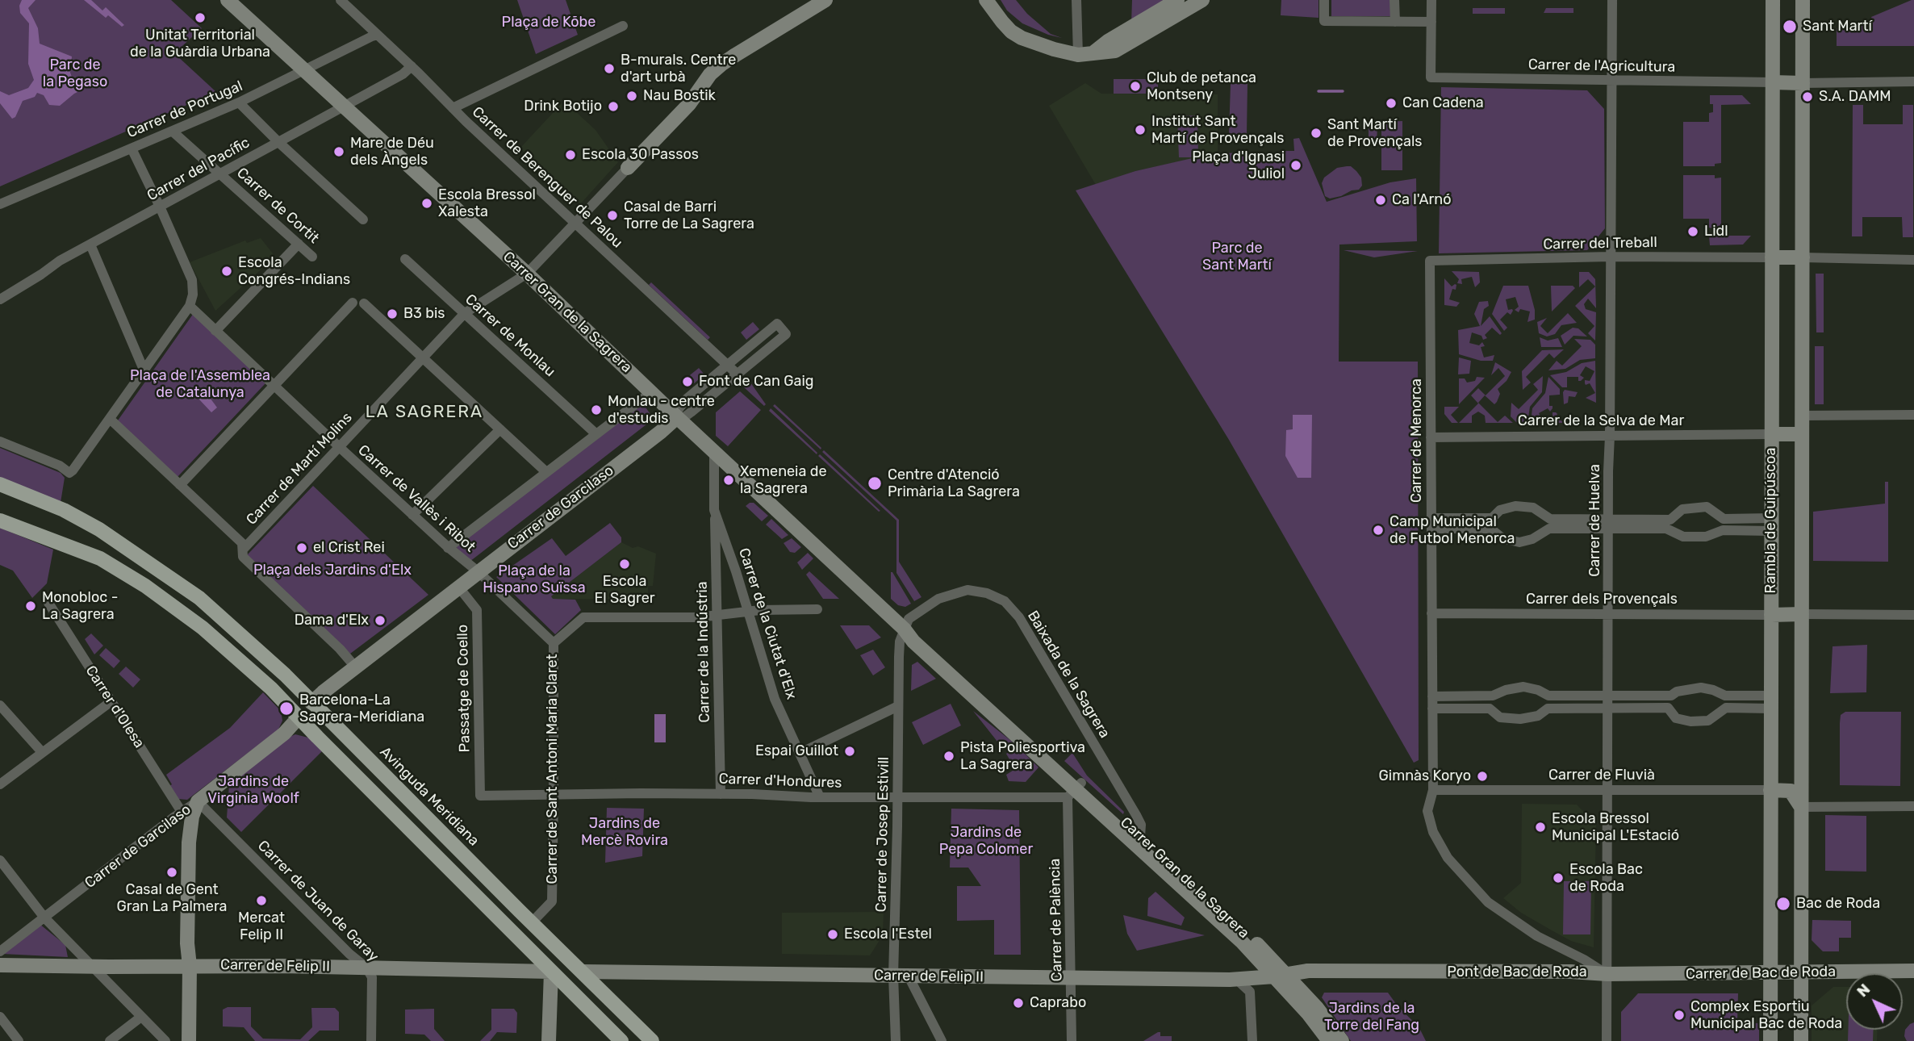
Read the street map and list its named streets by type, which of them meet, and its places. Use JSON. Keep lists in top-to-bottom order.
{
  "streets": {
    "main road": ["Avinguda Meridiana"],
    "street": [
      "Carrer de l'Agricultura",
      "Carrer de Portugal",
      "Carrer del Pacífic",
      "Carrer de Berenguer de Palou",
      "Carrer de Cortit",
      "Carrer del Treball",
      "Carrer Gran de la Sagrera",
      "Carrer de Monlau",
      "Carrer de la Selva de Mar",
      "Carrer de Menorca",
      "Carrer de Martí Molins",
      "Carrer de Vallès i Ribot",
      "Carrer de Garcilaso",
      "Carrer de Huelva",
      "Rambla de Guipúscoa",
      "Carrer dels Provençals",
      "Carrer de la Ciutat d'Elx",
      "Carrer de la Indústria",
      "Baixada de la Sagrera",
      "Passatge de Coello",
      "Carrer d'Olesa",
      "Carrer de Sant Antoni Maria Claret",
      "Carrer de Fluvià",
      "Carrer d'Hondures",
      "Carrer de Josep Estivill",
      "Carrer de Juan de Garay",
      "Carrer de Palència",
      "Carrer de Felip II",
      "Pont de Bac de Roda",
      "Carrer de Bac de Roda"
    ]
  },
  "crossings": [
    ["Carrer de l'Agricultura", "Carrer de Huelva"],
    ["Carrer de l'Agricultura", "Rambla de Guipúscoa"],
    ["Carrer de Portugal", "Carrer de Berenguer de Palou"],
    ["Carrer de Portugal", "Carrer de Cortit"],
    ["Carrer de Portugal", "Carrer Gran de la Sagrera"],
    ["Carrer del Pacífic", "Carrer de Berenguer de Palou"],
    ["Carrer del Pacífic", "Carrer de Cortit"],
    ["Carrer del Pacífic", "Carrer Gran de la Sagrera"],
    ["Carrer de Berenguer de Palou", "Carrer de Martí Molins"],
    ["Carrer de Berenguer de Palou", "Carrer de Garcilaso"],
    ["Carrer del Treball", "Carrer de Menorca"],
    ["Carrer del Treball", "Carrer de Huelva"],
    ["Carrer del Treball", "Rambla de Guipúscoa"],
    ["Carrer Gran de la Sagrera", "Carrer de Martí Molins"],
    ["Carrer Gran de la Sagrera", "Carrer de Garcilaso"],
    ["Carrer Gran de la Sagrera", "Carrer de la Ciutat d'Elx"],
    ["Carrer Gran de la Sagrera", "Baixada de la Sagrera"],
    ["Carrer Gran de la Sagrera", "Carrer d'Hondures"],
    ["Carrer Gran de la Sagrera", "Carrer de Josep Estivill"],
    ["Carrer Gran de la Sagrera", "Carrer de Palència"],
    ["Carrer Gran de la Sagrera", "Carrer de Felip II"],
    ["Carrer Gran de la Sagrera", "Pont de Bac de Roda"],
    ["Carrer de Monlau", "Carrer de Martí Molins"],
    ["Carrer de la Selva de Mar", "Carrer de Menorca"],
    ["Carrer de la Selva de Mar", "Carrer de Huelva"],
    ["Carrer de la Selva de Mar", "Rambla de Guipúscoa"],
    ["Carrer de Menorca", "Carrer de Huelva"],
    ["Carrer de Menorca", "Carrer dels Provençals"],
    ["Carrer de Menorca", "Carrer de Fluvià"],
    ["Carrer de Menorca", "Pont de Bac de Roda"],
    ["Carrer de Menorca", "Carrer de Bac de Roda"],
    ["Carrer de Martí Molins", "Carrer de Vallès i Ribot"],
    ["Carrer de Vallès i Ribot", "Carrer de Garcilaso"],
    ["Carrer de Vallès i Ribot", "Carrer de Sant Antoni Maria Claret"],
    ["Carrer de Garcilaso", "Passatge de Coello"],
    ["Carrer de Garcilaso", "Carrer d'Olesa"],
    ["Carrer de Garcilaso", "Carrer de Sant Antoni Maria Claret"],
    ["Carrer de Garcilaso", "Avinguda Meridiana"],
    ["Carrer de Garcilaso", "Carrer de Juan de Garay"],
    ["Carrer de Huelva", "Carrer dels Provençals"],
    ["Carrer de Huelva", "Carrer de Fluvià"],
    ["Carrer de Huelva", "Pont de Bac de Roda"],
    ["Carrer de Huelva", "Carrer de Bac de Roda"],
    ["Rambla de Guipúscoa", "Carrer dels Provençals"],
    ["Rambla de Guipúscoa", "Carrer de Fluvià"],
    ["Rambla de Guipúscoa", "Carrer de Bac de Roda"],
    ["Carrer de la Ciutat d'Elx", "Carrer de la Indústria"],
    ["Carrer de la Ciutat d'Elx", "Carrer d'Hondures"],
    ["Carrer de la Indústria", "Carrer d'Hondures"],
    ["Baixada de la Sagrera", "Carrer de Josep Estivill"],
    ["Passatge de Coello", "Carrer d'Hondures"],
    ["Carrer de Sant Antoni Maria Claret", "Carrer d'Hondures"],
    ["Carrer de Sant Antoni Maria Claret", "Avinguda Meridiana"],
    ["Carrer d'Hondures", "Carrer de Josep Estivill"],
    ["Carrer d'Hondures", "Carrer de Palència"],
    ["Avinguda Meridiana", "Carrer de Felip II"],
    ["Carrer de Josep Estivill", "Carrer de Felip II"],
    ["Carrer de Juan de Garay", "Carrer de Felip II"],
    ["Carrer de Palència", "Carrer de Felip II"],
    ["Carrer de Felip II", "Pont de Bac de Roda"],
    ["Pont de Bac de Roda", "Carrer de Bac de Roda"]
  ],
  "districts": ["LA SAGRERA"],
  "parks": [
    "Plaça de Kõbe",
    "Parc de la Pegaso",
    "Parc de Sant Martí",
    "Plaça de l'Assemblea de Catalunya",
    "Plaça dels Jardins d'Elx",
    "Plaça de la Hispano Suïssa",
    "Jardins de Virginia Woolf",
    "Jardins de Mercè Rovira",
    "Jardins de Pepa Colomer",
    "Jardins de la Torre del Fang"
  ],
  "places": [
    "Unitat Territorial de la Guàrdia Urbana",
    "Sant Martí",
    "B-murals. Centre d'art urbà",
    "Club de petanca Montseny",
    "Nau Bostik",
    "S.A. DAMM",
    "Can Cadena",
    "Drink Botijo",
    "Institut Sant Martí de Provençals",
    "Sant Martí de Provençals",
    "Mare de Déu dels Àngels",
    "Escola 30 Passos",
    "Plaça d'Ignasi Juliol",
    "Ca l'Arnó",
    "Escola Bressol Xalesta",
    "Casal de Barri Torre de La Sagrera",
    "Lidl",
    "Escola Congrés-Indians",
    "B3 bis",
    "Font de Can Gaig",
    "Monlau - centre d'estudis",
    "Xemeneia de la Sagrera",
    "Centre d'Atenció Primària La Sagrera",
    "Camp Municipal de Futbol Menorca",
    "el Crist Rei",
    "Escola El Sagrer",
    "Monobloc - La Sagrera",
    "Dama d'Elx",
    "Barcelona-La Sagrera-Meridiana",
    "Espai Guillot",
    "Pista Poliesportiva La Sagrera",
    "Gimnàs Koryo",
    "Escola Bressol Municipal L'Estació",
    "Casal de Gent Gran La Palmera",
    "Escola Bac de Roda",
    "Mercat Felip II",
    "Bac de Roda",
    "Escola l'Estel",
    "Caprabo",
    "Complex Esportiu Municipal Bac de Roda"
  ],
  "north": "top left"
}
